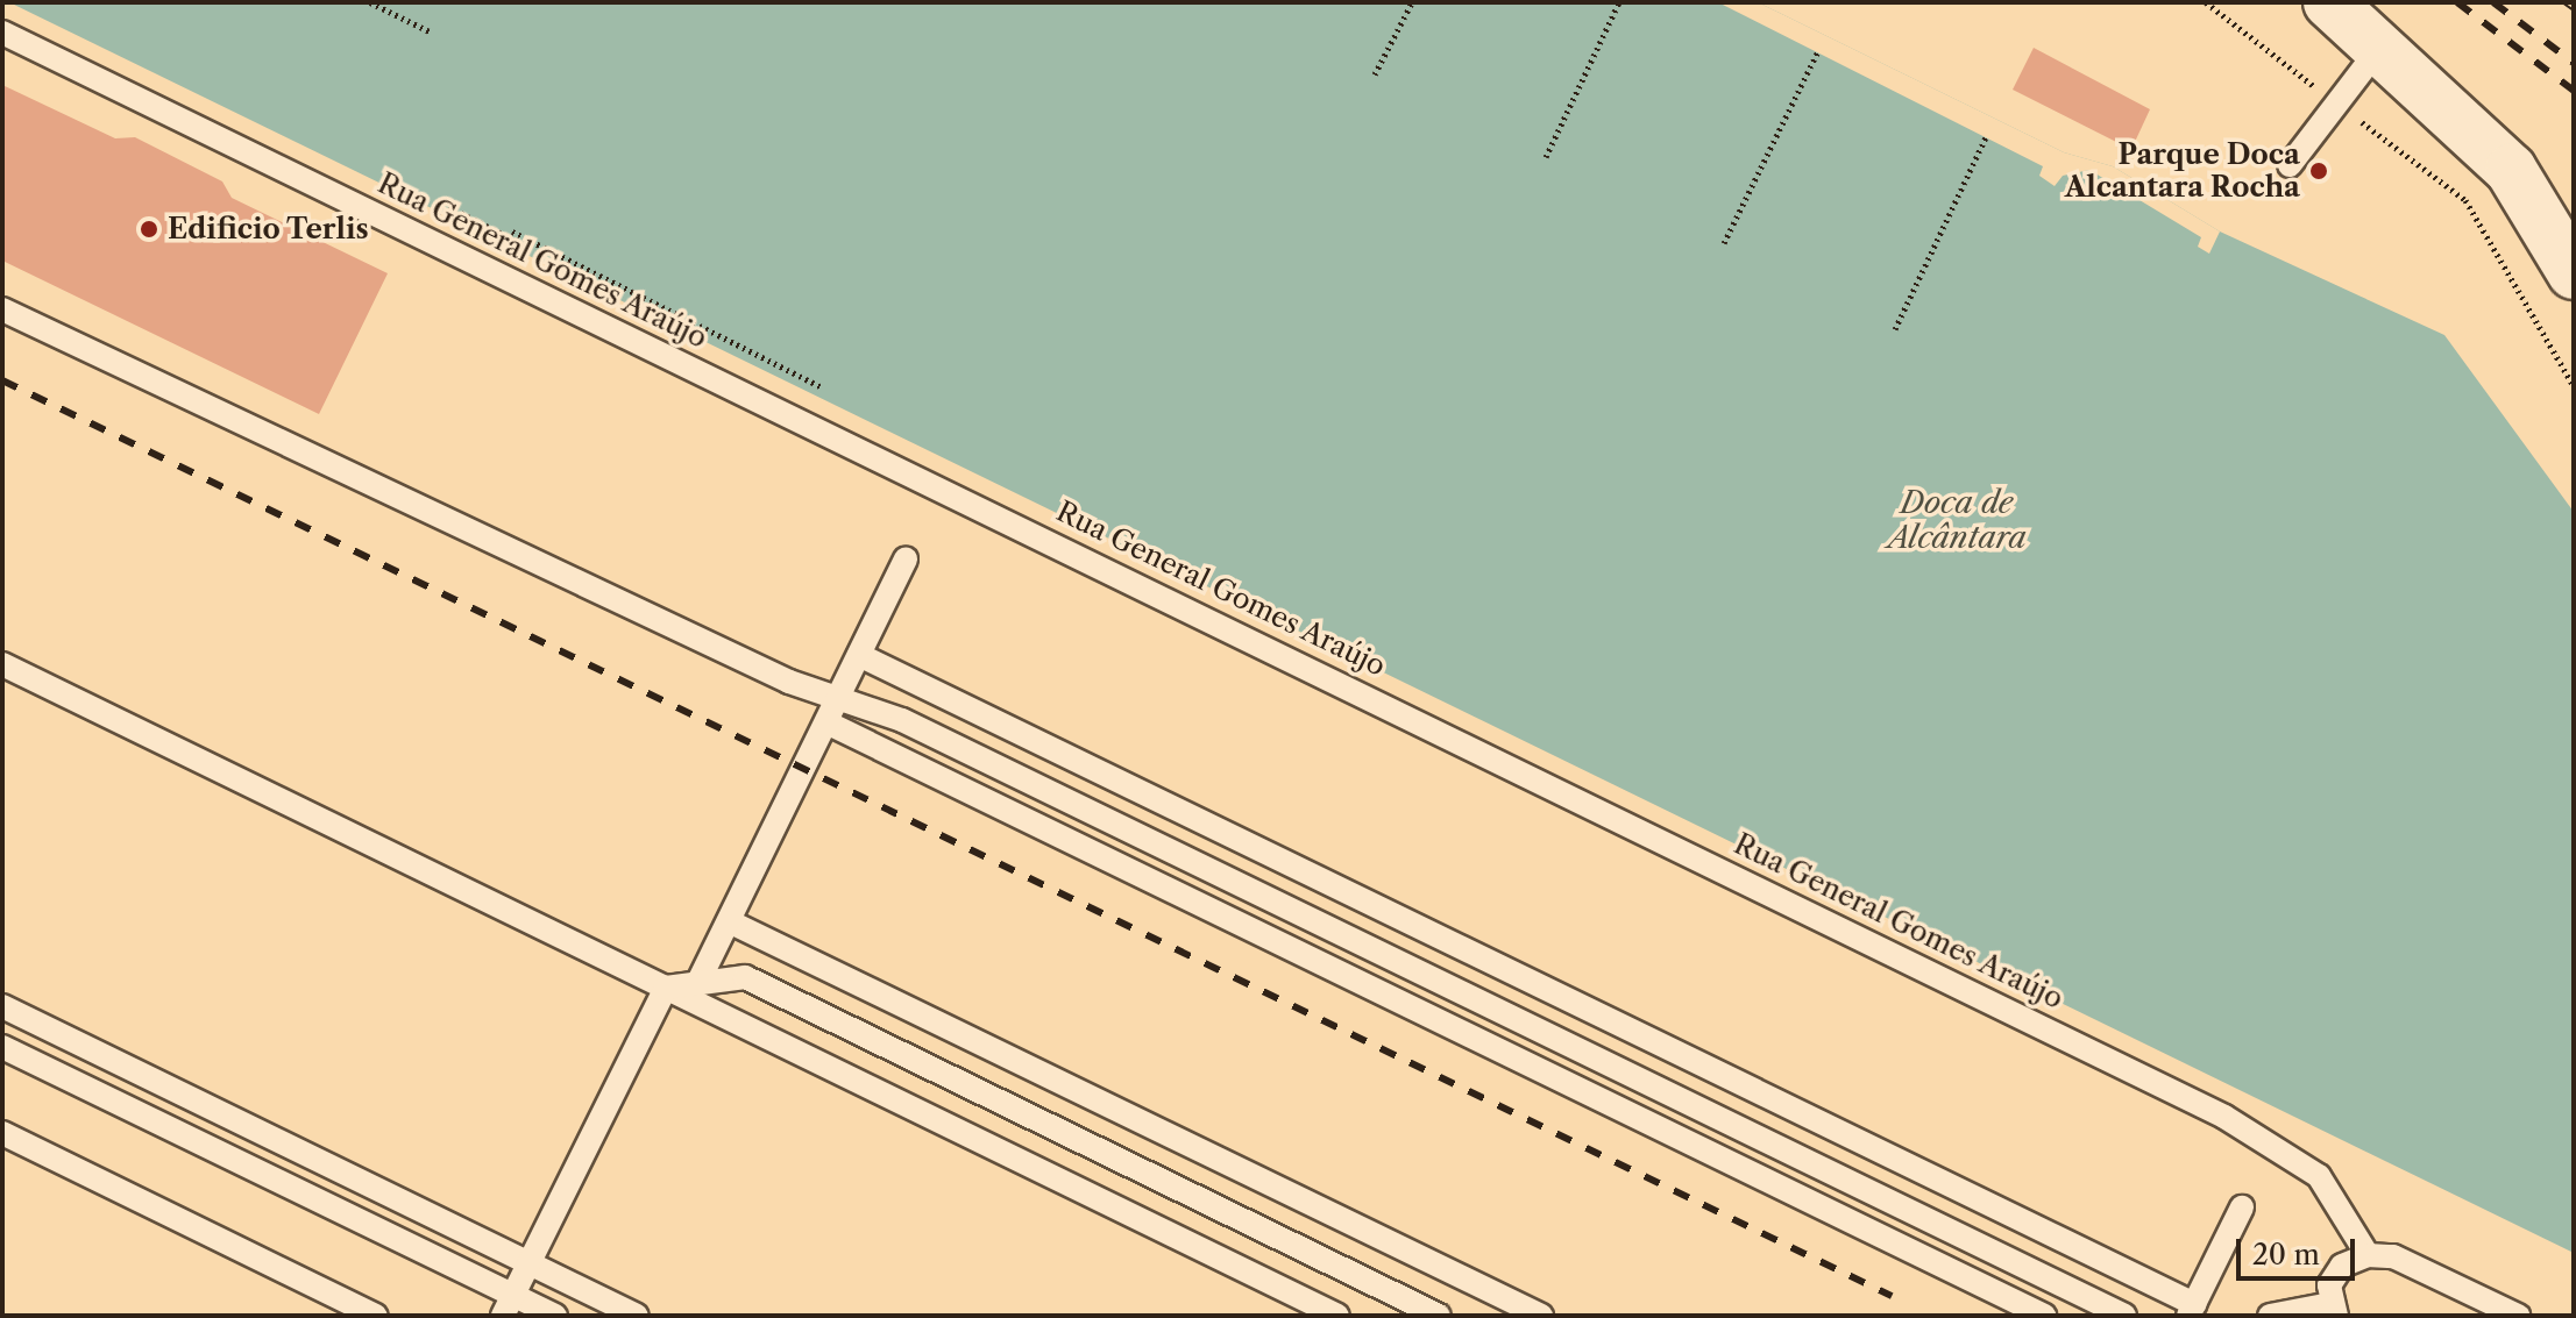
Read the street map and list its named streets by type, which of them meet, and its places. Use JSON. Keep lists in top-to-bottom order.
{
  "streets": {
    "lane": ["Rua General Gomes Araújo"]
  },
  "water": ["Doca de Alcântara"],
  "places": ["Parque Doca Alcantara Rocha", "Edificio Terlis"],
  "scale_bar": "20 m"
}
